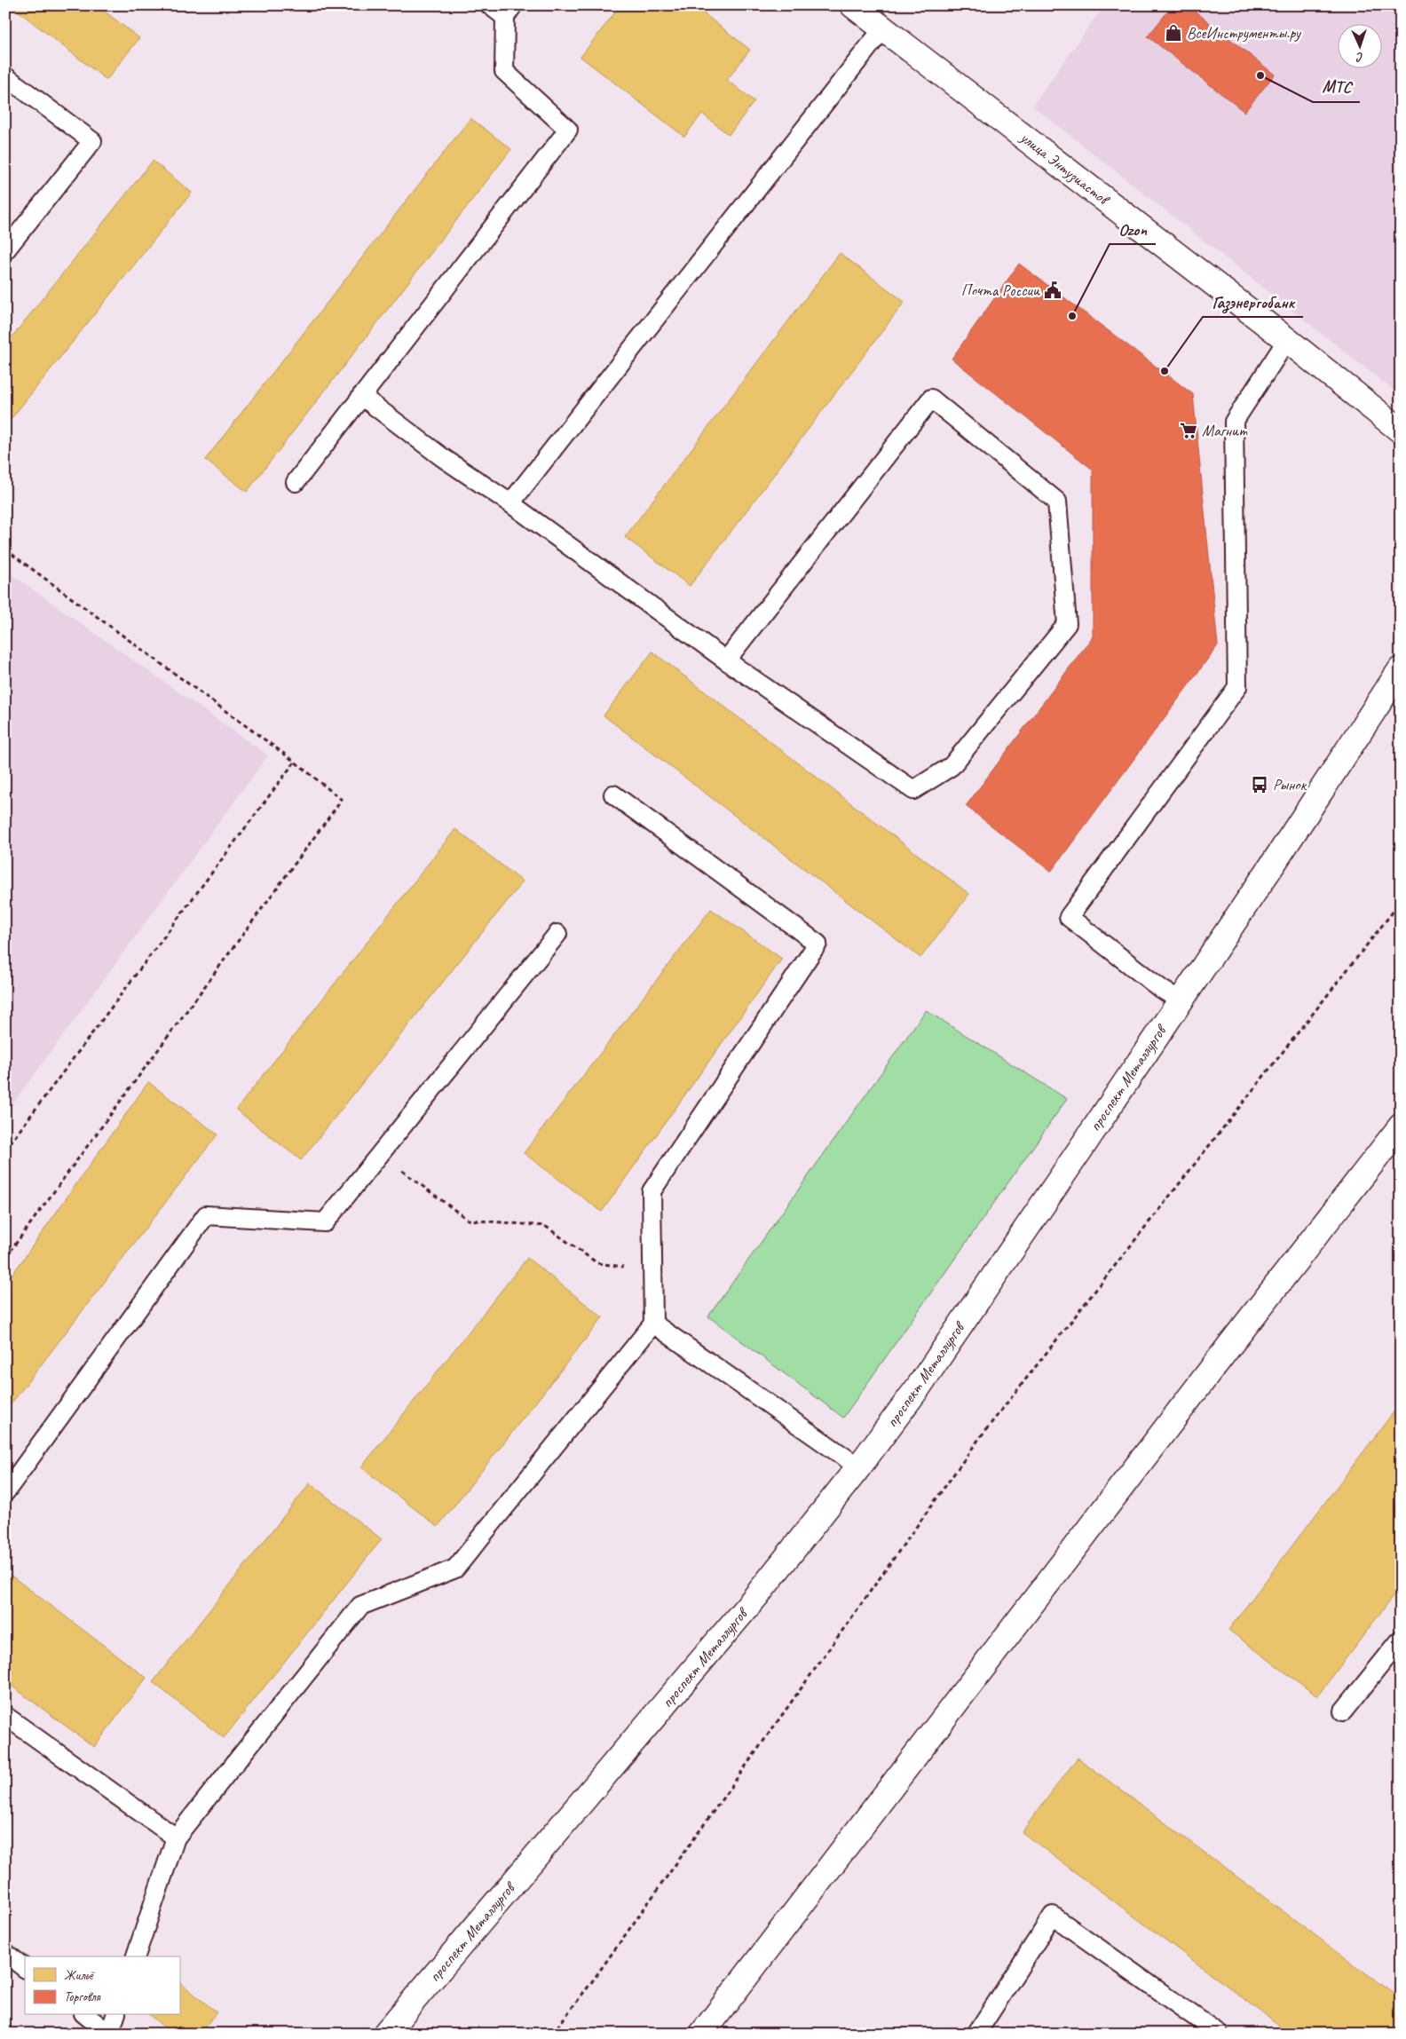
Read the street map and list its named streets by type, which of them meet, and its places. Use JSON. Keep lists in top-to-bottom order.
{
  "streets": {
    "street": ["улица Энтузиастов", "проспект Металлургов"]
  },
  "places": {
    "shop": ["ВсеИнструменты.ру"],
    "other": ["МТС", "Ozon", "Газэнергобанк"],
    "public building": ["Почта России"],
    "supermarket": ["Магнит"],
    "bus stop": ["Рынок"]
  },
  "legend": ["Жильё", "Торговля"],
  "north": "bottom"
}
